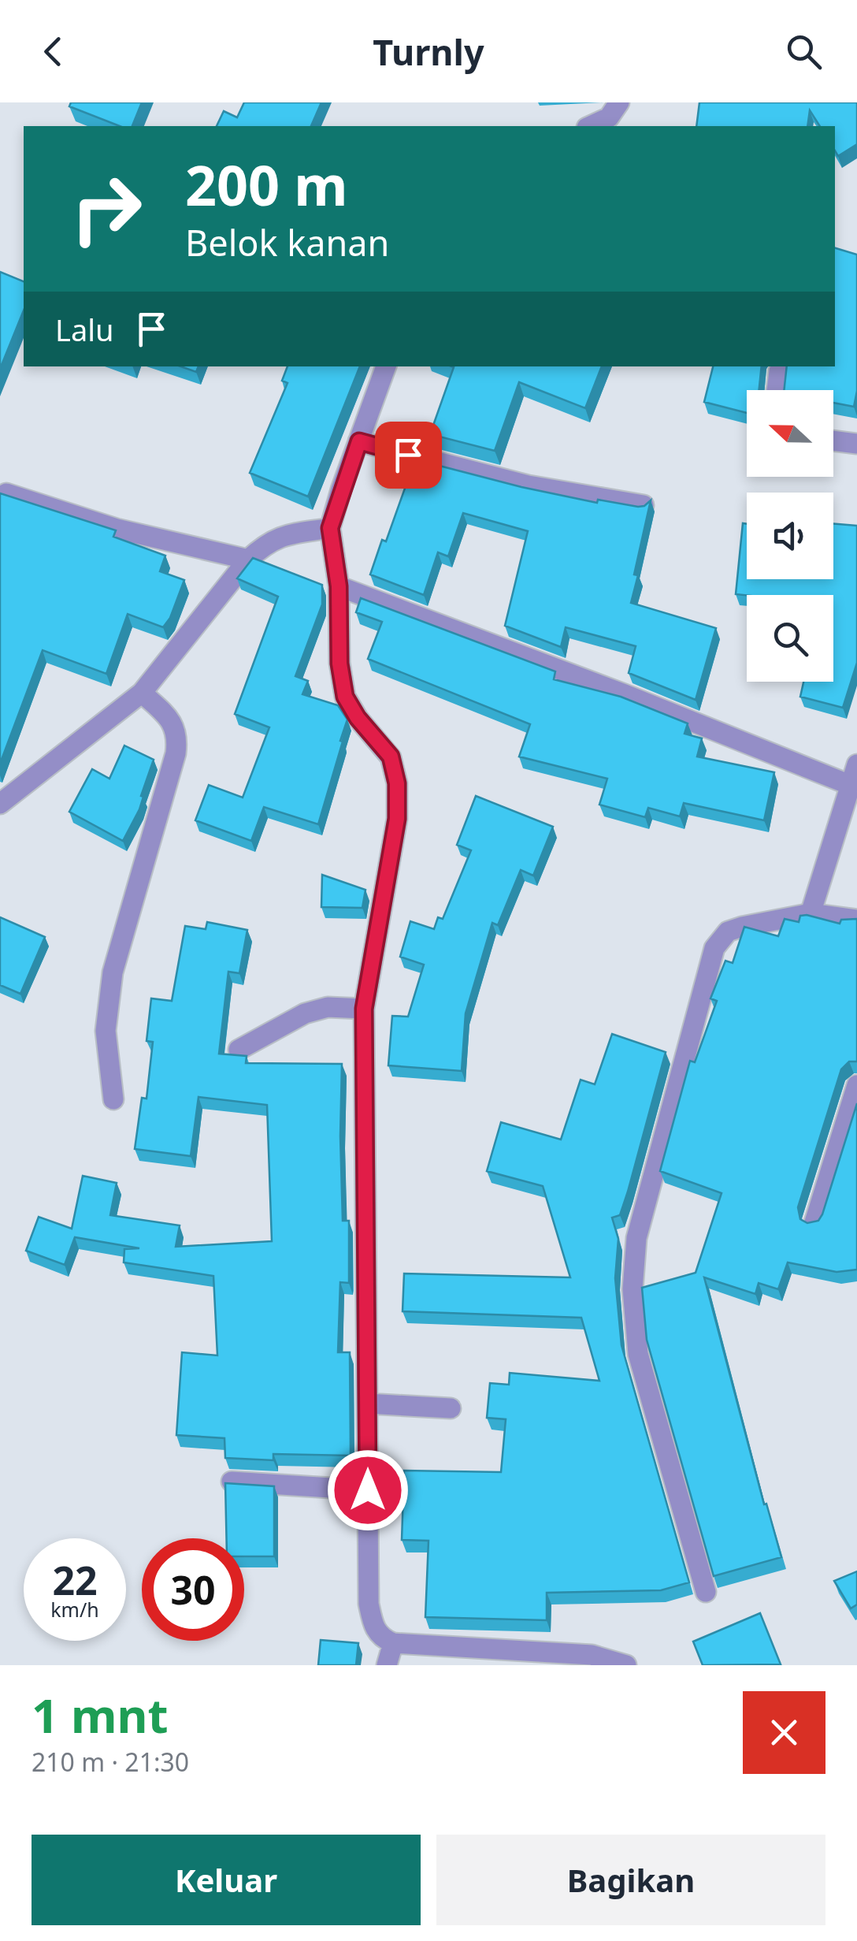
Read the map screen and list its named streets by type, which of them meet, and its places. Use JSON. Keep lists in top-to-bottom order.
{
  "north": "left",
  "page": {
    "header": "Turnly",
    "turn": ["200 m", "Belok kanan"],
    "then": "Lalu",
    "speed": "22 km/h",
    "limit": "30",
    "heading": ["1 mnt", "210 m · 21:30"],
    "buttons": ["Keluar", "Bagikan"]
  }
}
